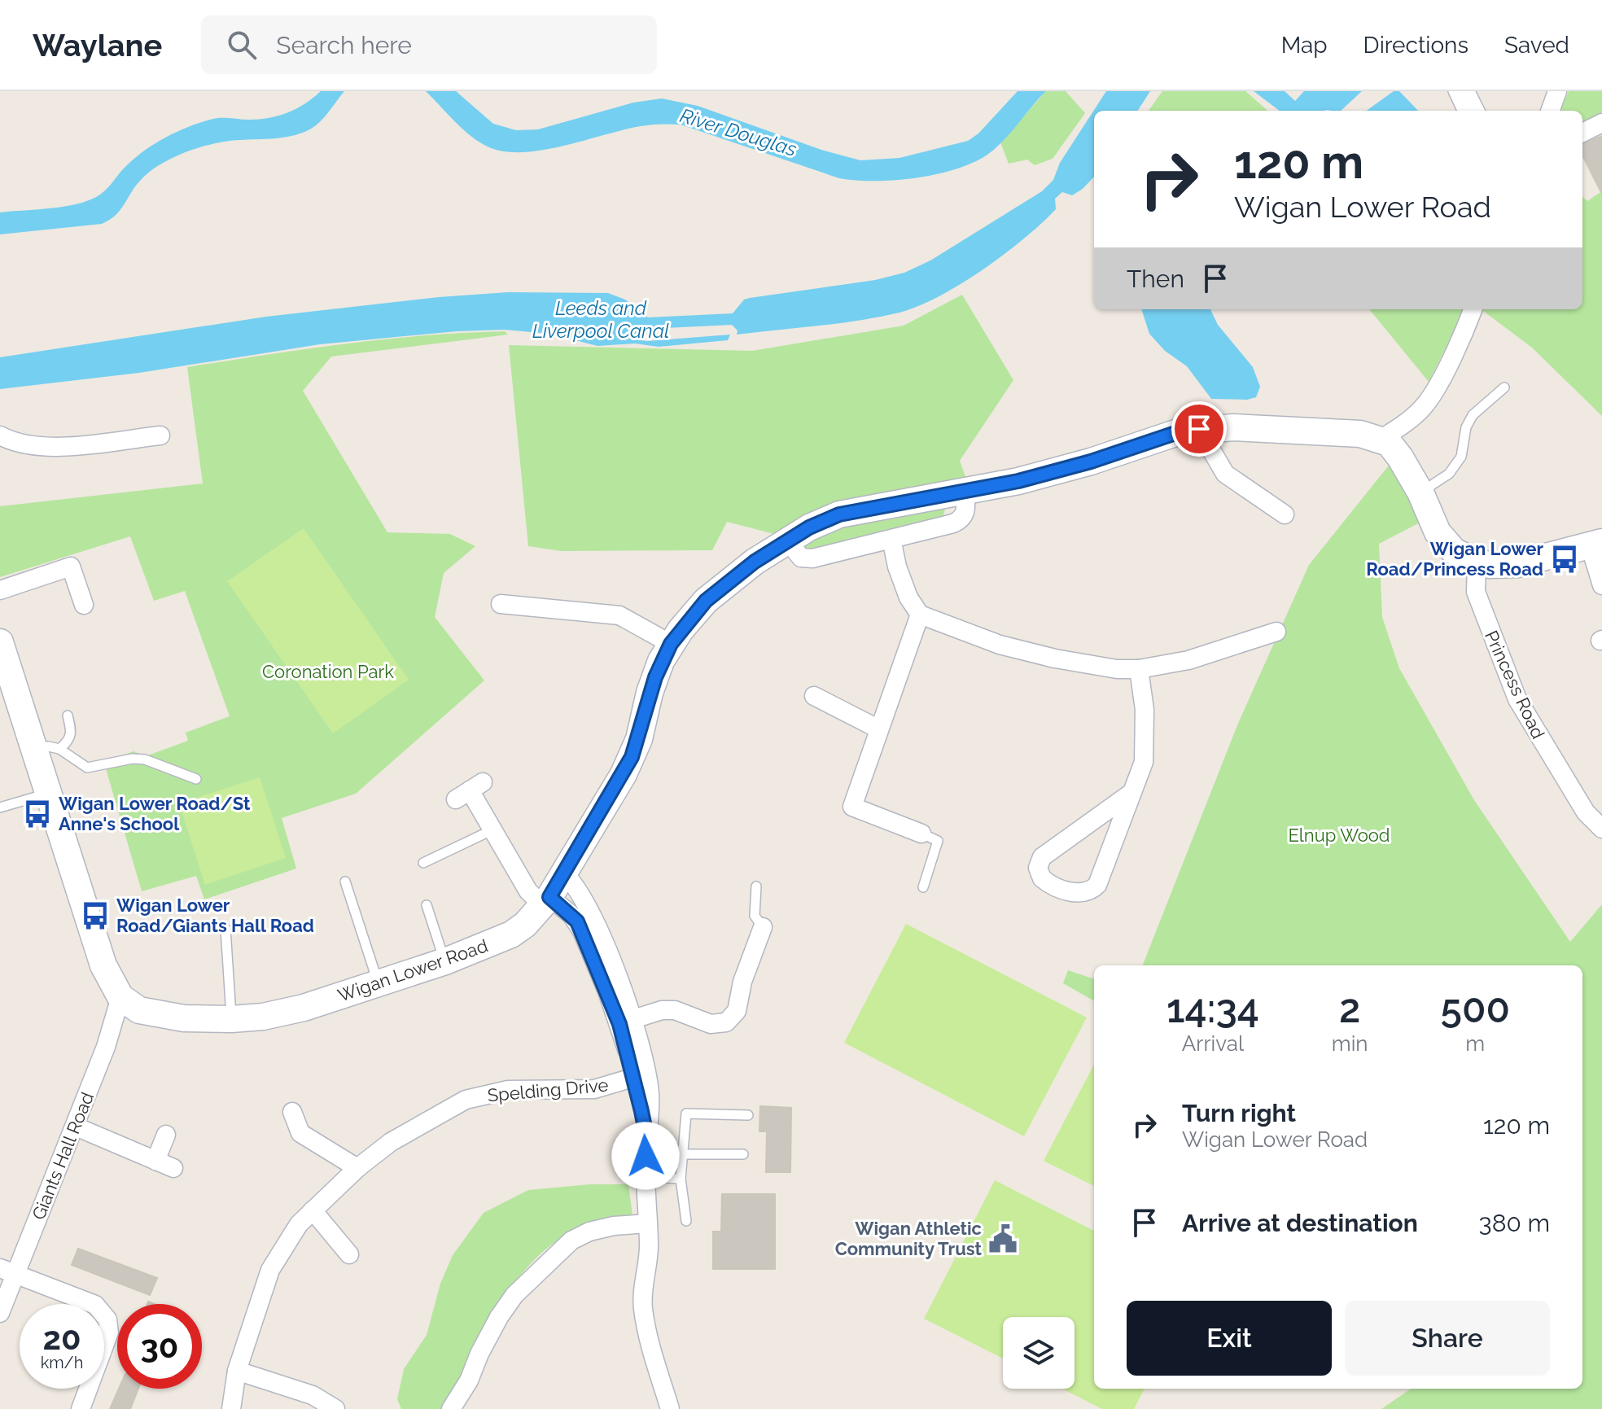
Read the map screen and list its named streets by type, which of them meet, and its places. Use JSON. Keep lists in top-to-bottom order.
{
  "streets": {
    "main road": ["Wigan Lower Road"],
    "street": ["Princess Road", "Spelding Drive", "Giants Hall Road"]
  },
  "crossings": [
    ["Wigan Lower Road", "Giants Hall Road"]
  ],
  "water": ["River Douglas", "Leeds and Liverpool Canal"],
  "parks": ["Coronation Park", "Elnup Wood"],
  "places": {
    "bus stop": ["Wigan Lower Road/Princess Road", "Wigan Lower Road/St Anne's School", "Wigan Lower Road/Giants Hall Road"],
    "public building": ["Wigan Athletic Community Trust"]
  },
  "page": {
    "header": "Waylane",
    "search": "Search here",
    "nav": ["Map", "Directions", "Saved"],
    "turn": ["120 m", "Wigan Lower Road"],
    "then": "Then",
    "eta": [
      "14:34",
      "Arrival",
      "2",
      "min",
      "500",
      "m"
    ],
    "list": [
      {
        "name": "Turn right",
        "note": "Wigan Lower Road",
        "value": "120 m"
      },
      {
        "name": "Arrive at destination",
        "value": "380 m"
      }
    ],
    "buttons": ["Exit", "Share"],
    "speed": "20 km/h",
    "limit": "30"
  }
}
